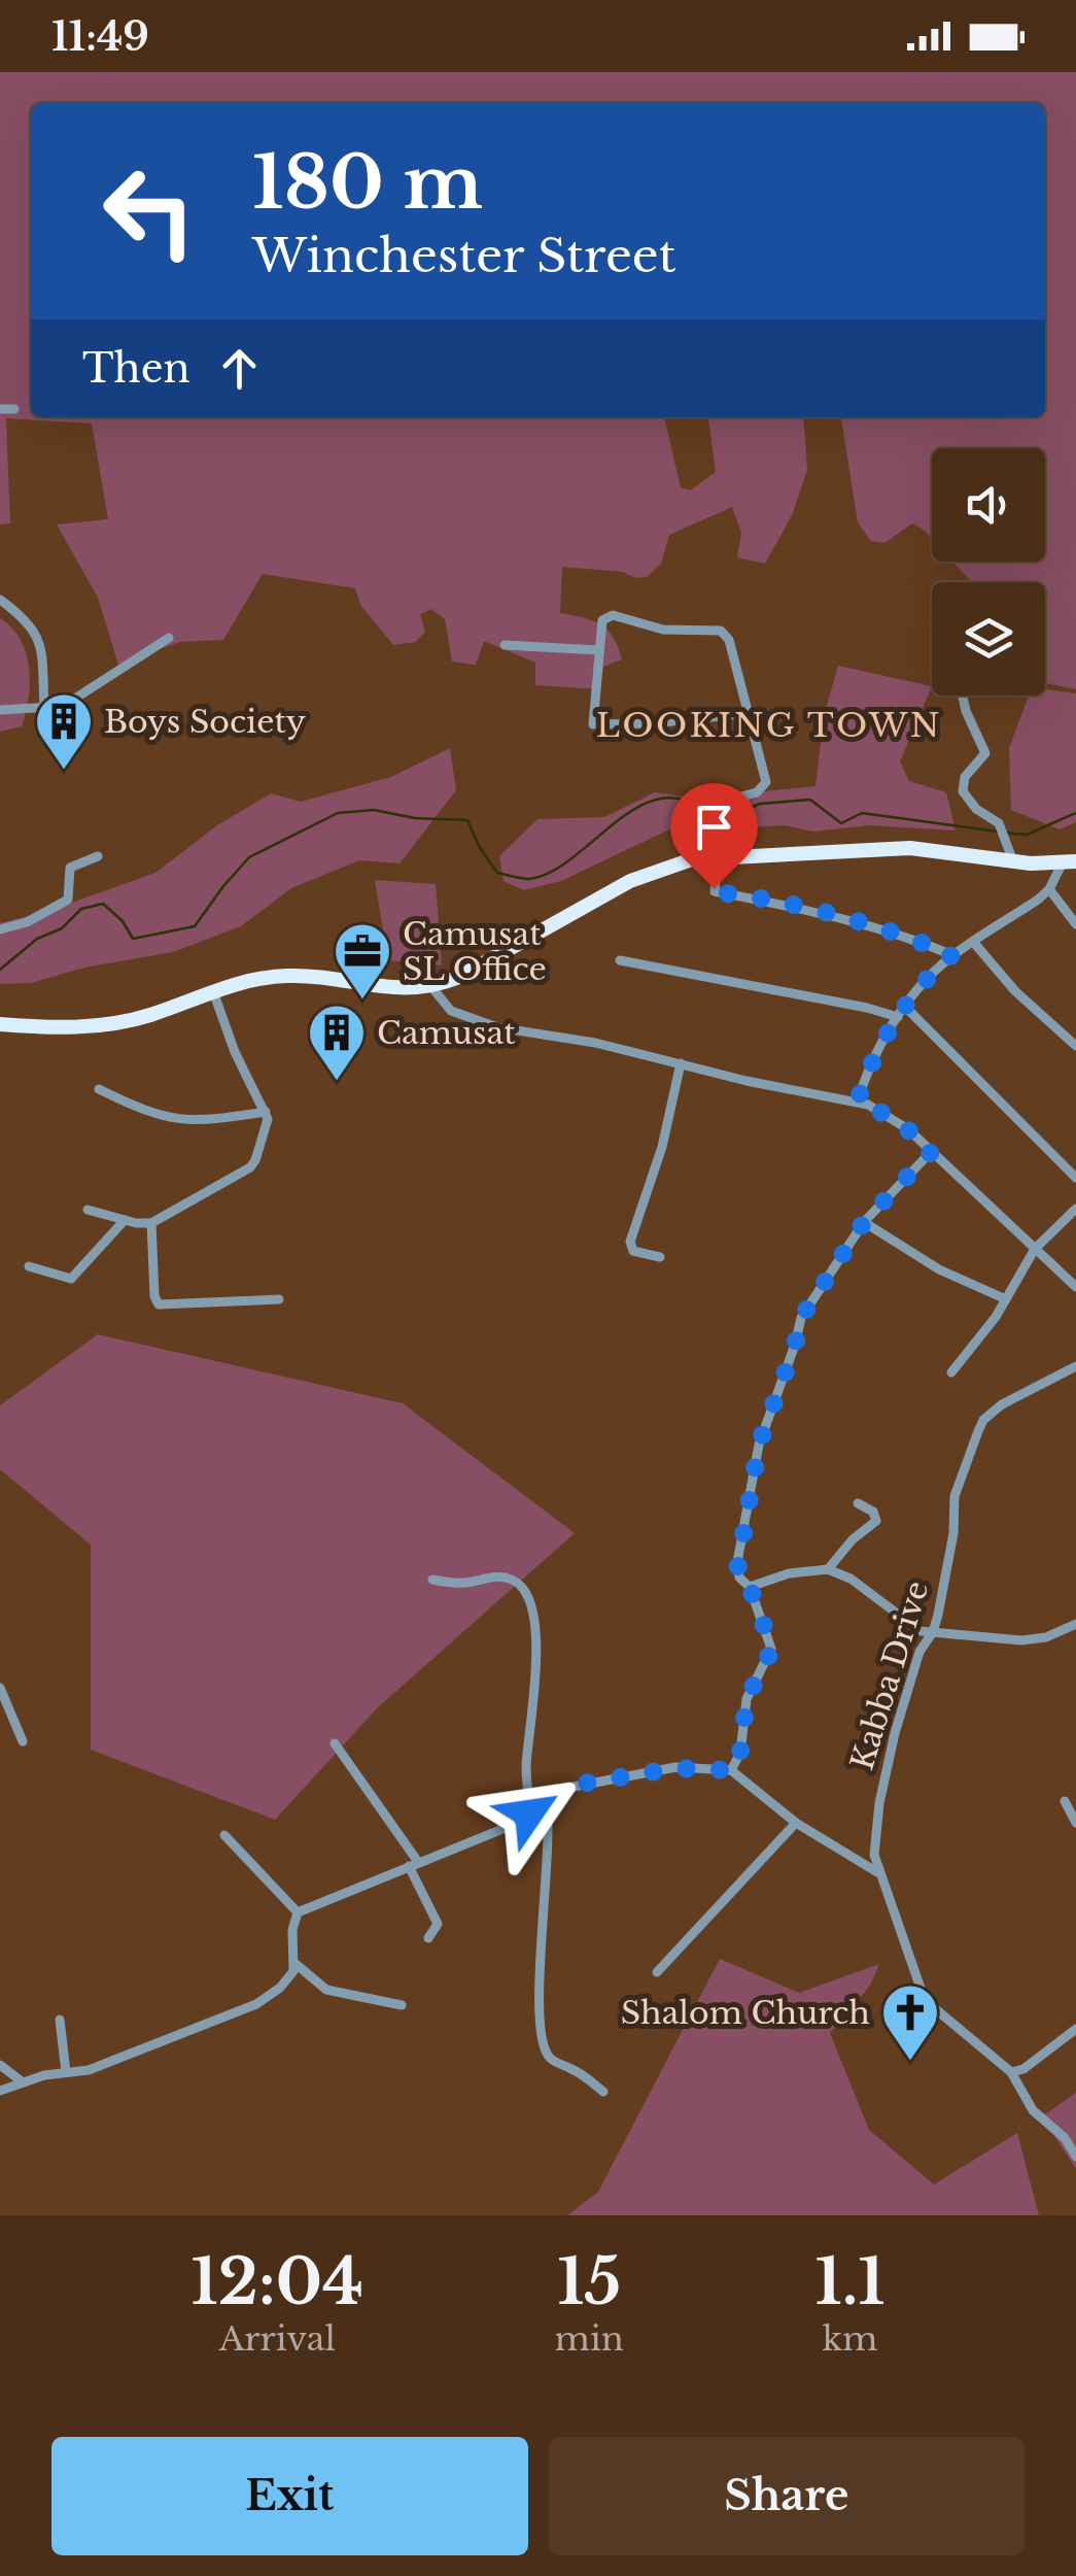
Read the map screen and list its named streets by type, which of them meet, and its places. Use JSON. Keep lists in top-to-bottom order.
{
  "streets": {
    "street": ["Kabba Drive"]
  },
  "districts": ["LOOKING TOWN"],
  "places": {
    "building": ["Boys Society", "Camusat"],
    "office": ["Camusat SL Office"],
    "church": ["Shalom Church"]
  },
  "page": {
    "status": "11:49",
    "turn": ["180 m", "Winchester Street"],
    "then": "Then",
    "eta": [
      "12:04",
      "Arrival",
      "15",
      "min",
      "1.1",
      "km"
    ],
    "buttons": ["Exit", "Share"]
  }
}
